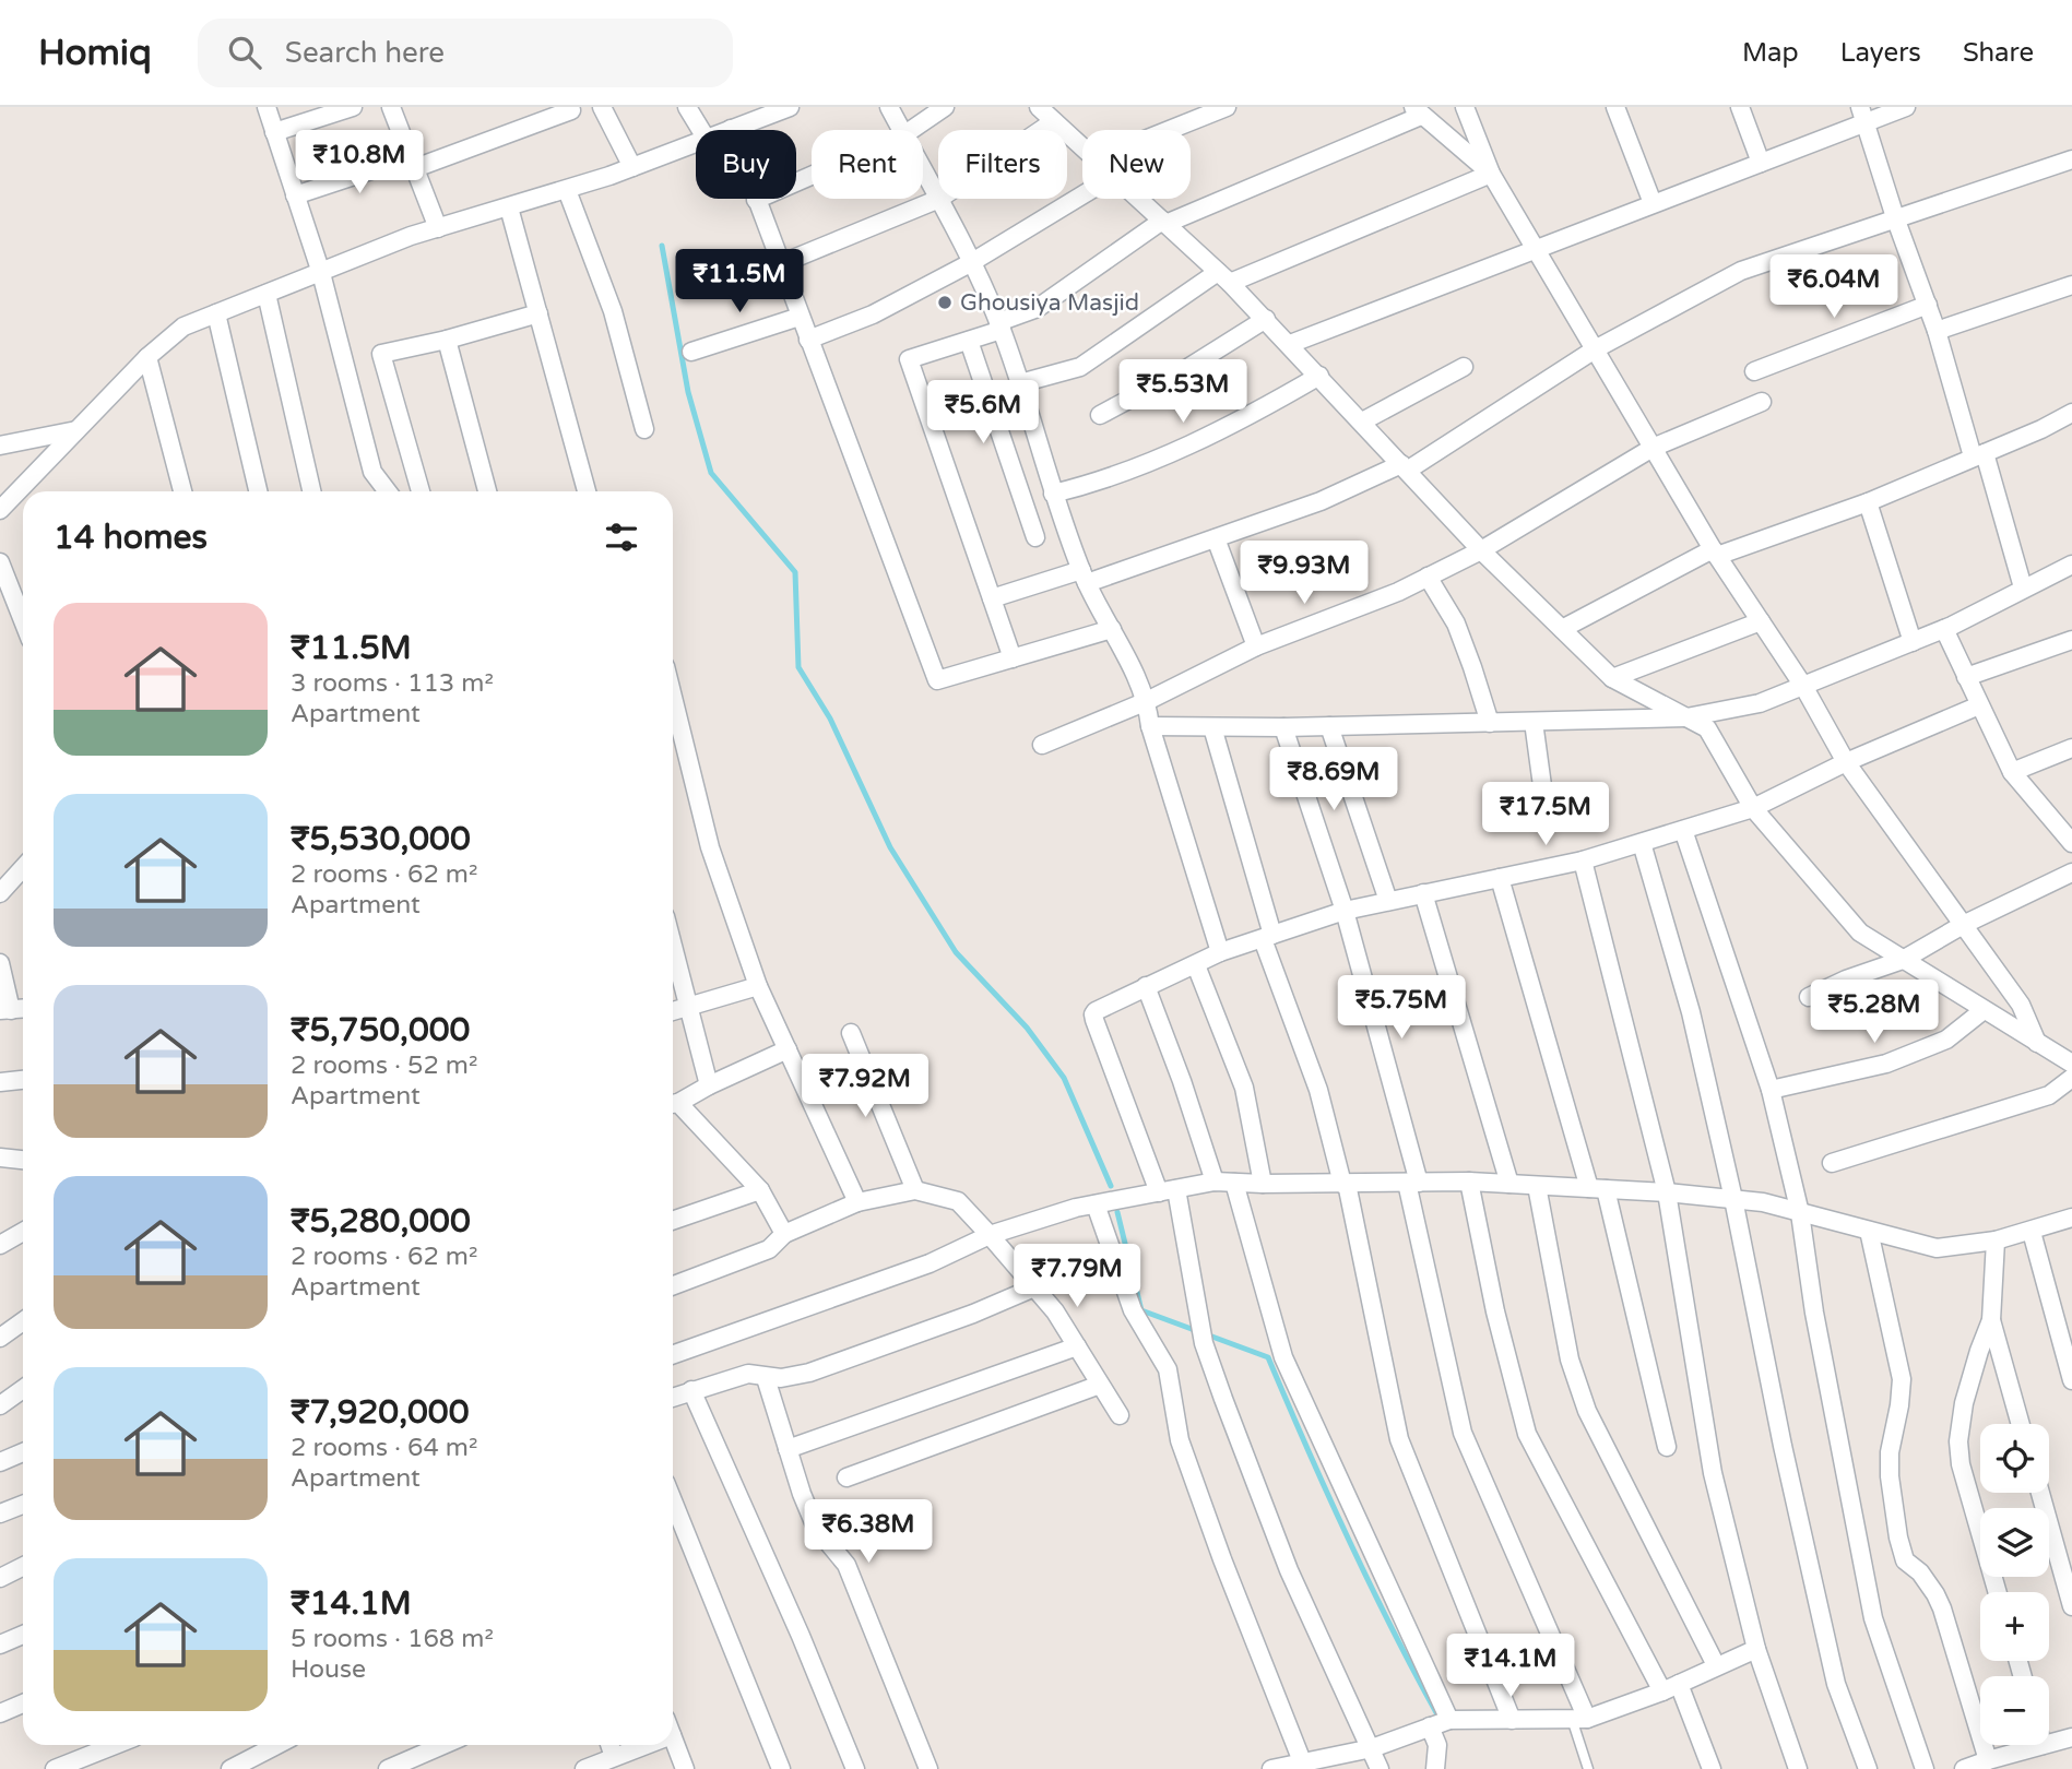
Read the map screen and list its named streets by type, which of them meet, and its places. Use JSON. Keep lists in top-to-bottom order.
{
  "places": ["Ghousiya Masjid"],
  "page": {
    "header": "Homiq",
    "search": "Search here",
    "nav": ["Map", "Layers", "Share"],
    "price": [
      "₹10.8M",
      "₹11.5M",
      "₹6.04M",
      "₹5.53M",
      "₹5.6M",
      "₹9.93M",
      "₹8.69M",
      "₹17.5M",
      "₹5.75M",
      "₹5.28M",
      "₹7.92M",
      "₹7.79M",
      "₹6.38M",
      "₹14.1M"
    ],
    "chip": [
      "Buy",
      "Rent",
      "Filters",
      "New"
    ],
    "heading": "14 homes",
    "list": [
      {
        "name": "₹11.5M",
        "note": "3 rooms · 113 m² · Apartment"
      },
      {
        "name": "₹5,530,000",
        "note": "2 rooms · 62 m² · Apartment"
      },
      {
        "name": "₹5,750,000",
        "note": "2 rooms · 52 m² · Apartment"
      },
      {
        "name": "₹5,280,000",
        "note": "2 rooms · 62 m² · Apartment"
      },
      {
        "name": "₹7,920,000",
        "note": "2 rooms · 64 m² · Apartment"
      },
      {
        "name": "₹14.1M",
        "note": "5 rooms · 168 m² · House"
      }
    ],
    "map_buttons": ["+", "−"]
  }
}
